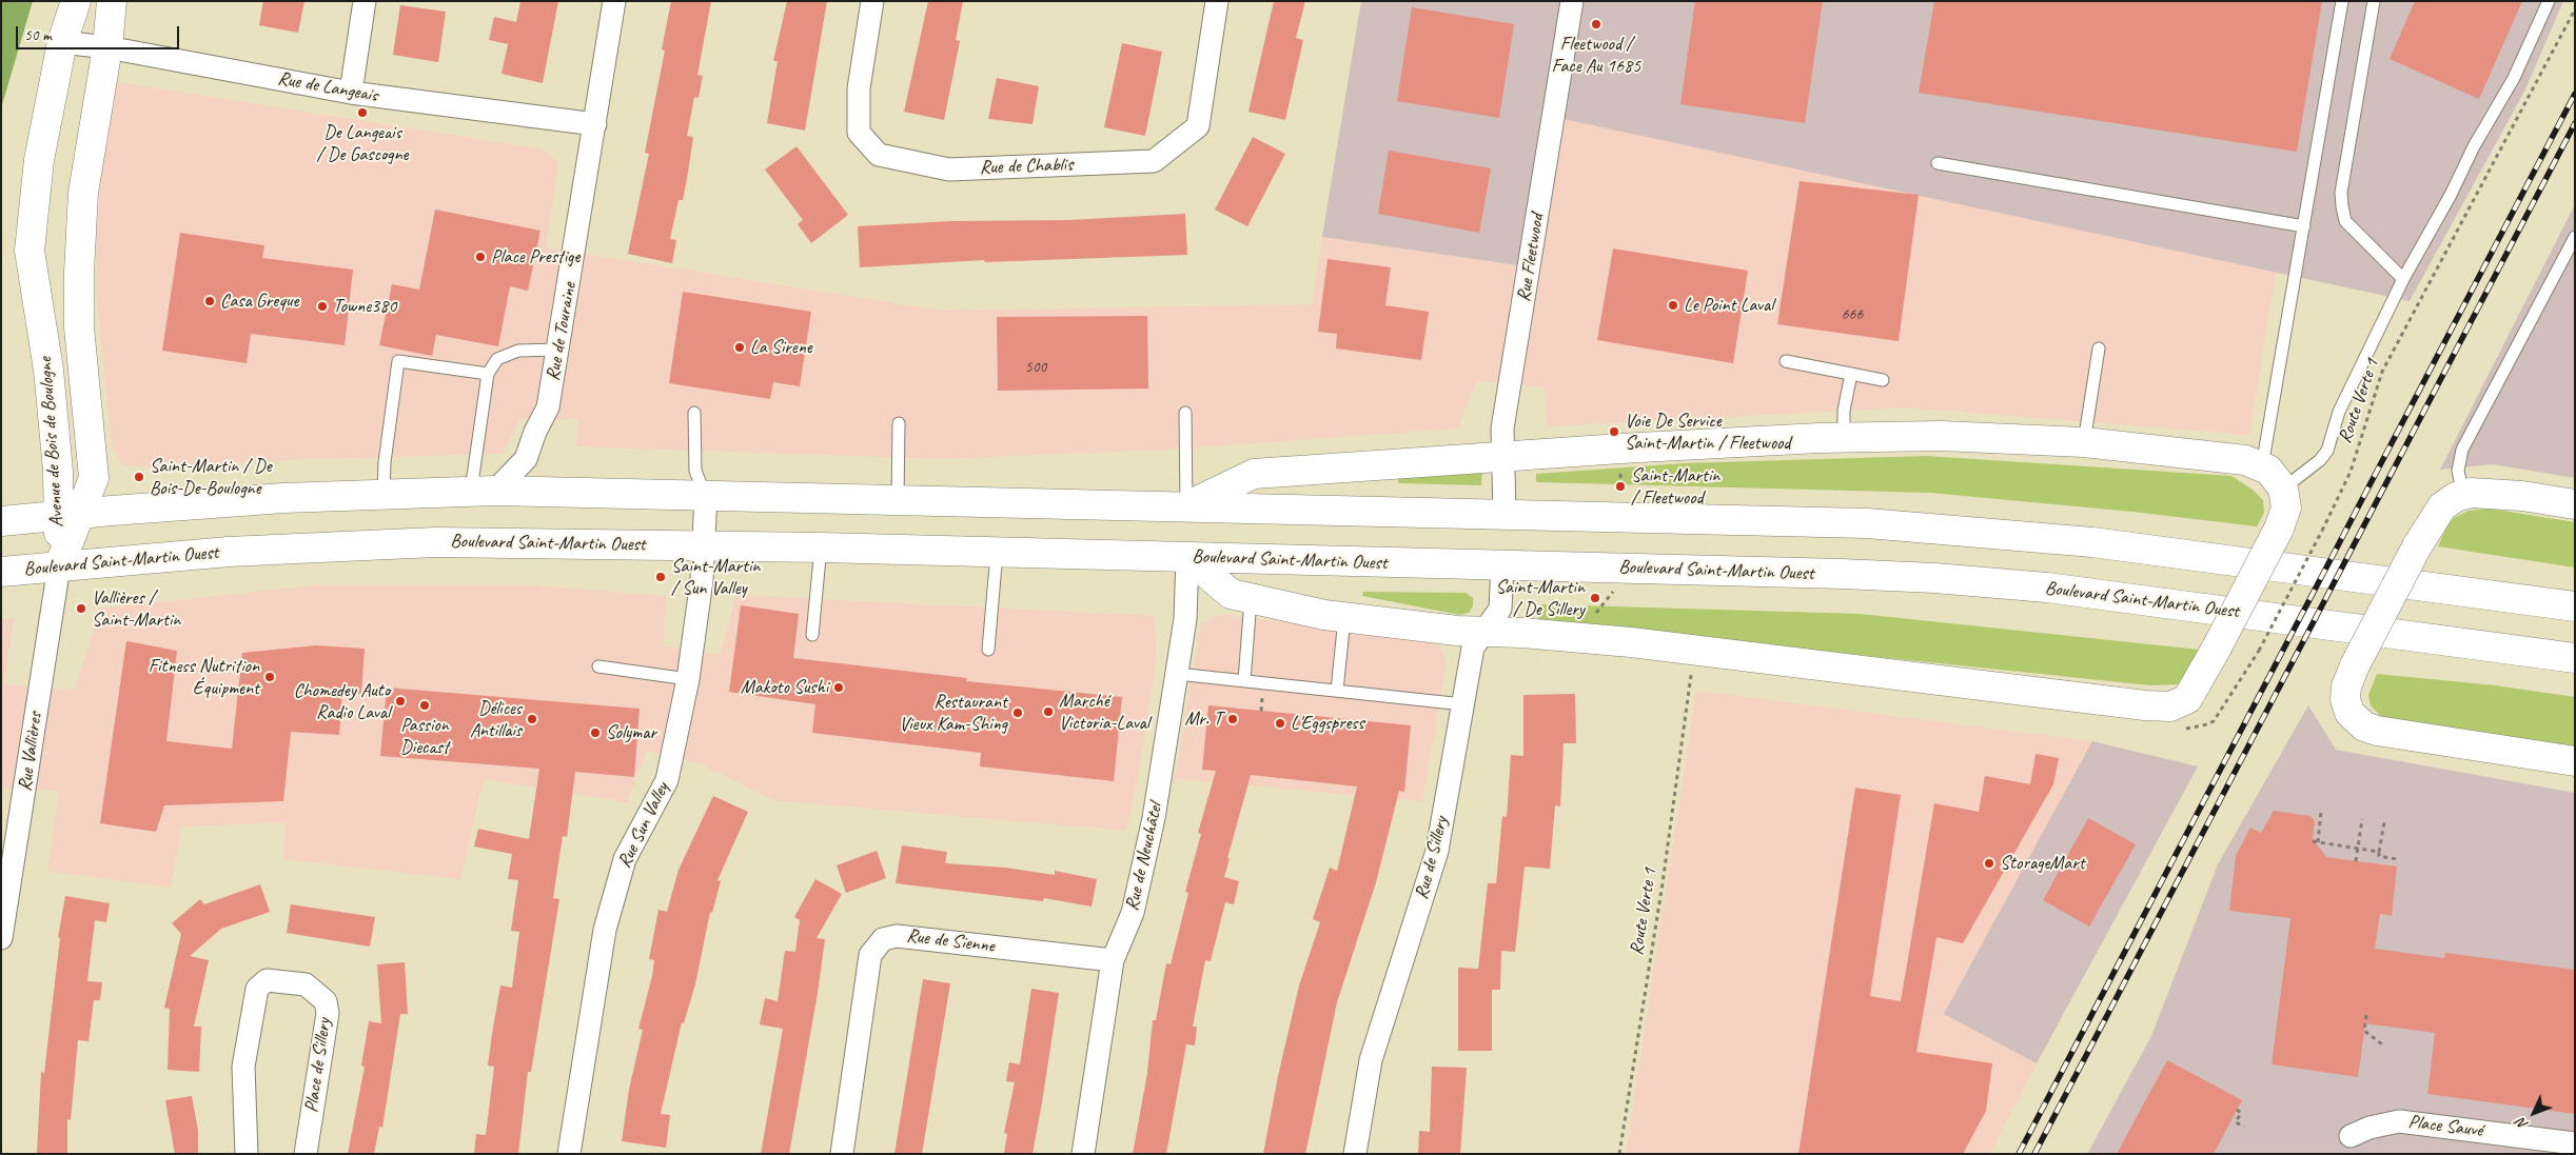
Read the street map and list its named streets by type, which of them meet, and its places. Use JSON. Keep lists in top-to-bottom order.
{
  "streets": {
    "main road": ["Avenue de Bois de Boulogne", "Boulevard Saint-Martin Ouest"],
    "street": [
      "Rue de Langeais",
      "Rue de Chablis",
      "Rue Fleetwood",
      "Rue de Touraine",
      "Rue Vallières",
      "Rue Sun Valley",
      "Rue de Neuchâtel",
      "Rue de Sillery",
      "Rue de Sienne",
      "Place de Sillery",
      "Place Sauvé"
    ],
    "path": ["Route Verte 1"]
  },
  "crossings": [
    ["Rue de Langeais", "Rue de Touraine"],
    ["Rue de Langeais", "Avenue de Bois de Boulogne"],
    ["Avenue de Bois de Boulogne", "Boulevard Saint-Martin Ouest"],
    ["Avenue de Bois de Boulogne", "Rue Vallières"],
    ["Boulevard Saint-Martin Ouest", "Rue Vallières"],
    ["Boulevard Saint-Martin Ouest", "Rue Sun Valley"],
    ["Boulevard Saint-Martin Ouest", "Rue de Neuchâtel"],
    ["Boulevard Saint-Martin Ouest", "Rue de Sillery"],
    ["Rue de Neuchâtel", "Rue de Sienne"]
  ],
  "places": [
    "Fleetwood / Face Au 1685",
    "De Langeais / De Gascogne",
    "Place Prestige",
    "Casa Greque",
    "Le Point Laval",
    "Towne380",
    "La Sirene",
    "Voie De Service Saint-Martin / Fleetwood",
    "Saint-Martin / De Bois-De-Boulogne",
    "Saint-Martin / Fleetwood",
    "Saint-Martin / Sun Valley",
    "Saint-Martin / De Sillery",
    "Vallières / Saint-Martin",
    "Fitness Nutrition Équipment",
    "Makoto Sushi",
    "Chomedey Auto Radio Laval",
    "Passion Diecast",
    "Marché Victoria-Laval",
    "Restaurant Vieux Kam-Shing",
    "Délices Antillais",
    "Mr. T",
    "L'Eggspress",
    "Solymar",
    "StorageMart"
  ],
  "house_numbers": ["666", "500"],
  "scale_bar": "50 m",
  "north": "bottom left"
}
